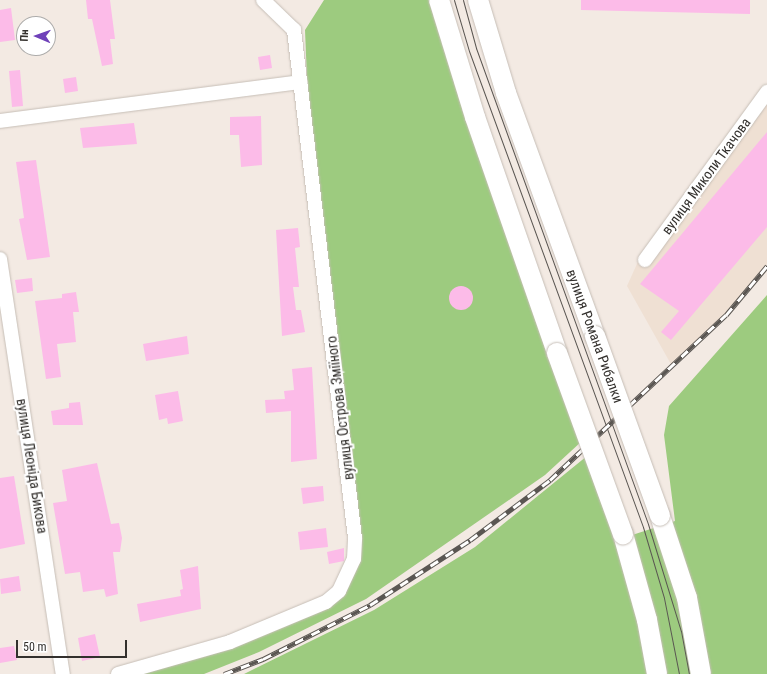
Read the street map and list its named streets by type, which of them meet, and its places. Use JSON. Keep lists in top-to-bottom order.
{
  "streets": {
    "main road": ["вулиця Романа Рибалки"],
    "street": ["вулиця Миколи Ткачова", "вулиця Острова Зміїного", "вулиця Леоніда Бикова"]
  },
  "scale_bar": "50 m",
  "north": "left"
}
